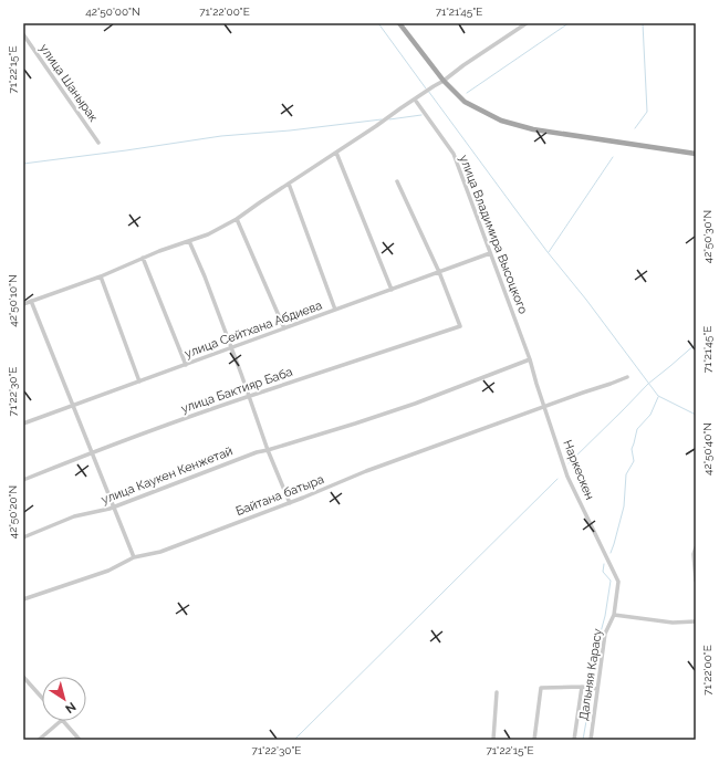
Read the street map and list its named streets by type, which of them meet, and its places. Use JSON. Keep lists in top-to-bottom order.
{
  "streets": {
    "street": [
      "улица Шанырак",
      "улица Владимира Высоцкого",
      "улица Сейтхана Абдиева",
      "улица Бактияр Баба",
      "Наркескен",
      "улица Каукен Кенжетай",
      "Байтана батыра",
      "Дальняя Карасу"
    ]
  },
  "crossings": [
    ["улица Владимира Высоцкого", "улица Сейтхана Абдиева"],
    ["улица Владимира Высоцкого", "Наркескен"],
    ["улица Владимира Высоцкого", "Байтана батыра"],
    ["улица Сейтхана Абдиева", "улица Бактияр Баба"],
    ["Наркескен", "Байтана батыра"],
    ["Наркескен", "Дальняя Карасу"]
  ],
  "north": "bottom right",
  "coordinates": [
    "42°50'00\"N",
    "71°22'00\"E",
    "71°21'45\"E",
    "71°22'15\"E",
    "42°50'30\"N",
    "42°50'10\"N",
    "71°22'30\"E",
    "42°50'40\"N",
    "42°50'20\"N"
  ]
}
